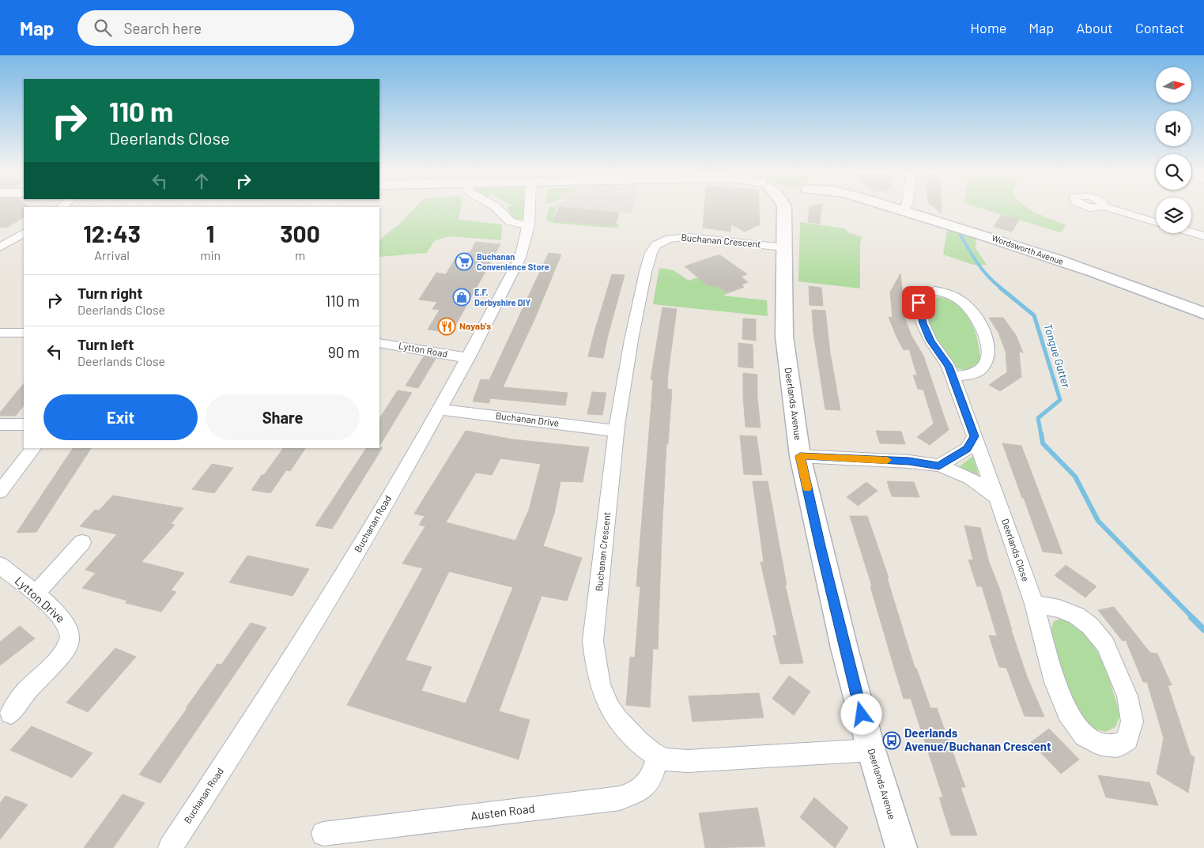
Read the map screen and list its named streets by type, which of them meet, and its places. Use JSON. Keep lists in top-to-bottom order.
{
  "streets": {
    "street": [
      "Buchanan Crescent",
      "Wordsworth Avenue",
      "Lytton Road",
      "Deerlands Avenue",
      "Buchanan Drive",
      "Buchanan Road",
      "Deerlands Close",
      "Lytton Drive",
      "Austen Road"
    ]
  },
  "crossings": [
    ["Buchanan Crescent", "Deerlands Avenue"],
    ["Buchanan Crescent", "Buchanan Drive"],
    ["Buchanan Crescent", "Austen Road"],
    ["Lytton Road", "Buchanan Road"],
    ["Buchanan Drive", "Buchanan Road"]
  ],
  "water": ["Tongue Gutter"],
  "places": {
    "supermarket": ["Buchanan Convenience Store"],
    "shop": ["E.F. Derbyshire DIY"],
    "restaurant": ["Nayab's"],
    "bus stop": ["Deerlands Avenue/Buchanan Crescent"]
  },
  "north": "right",
  "page": {
    "header": "Map",
    "search": "Search here",
    "nav": [
      "Home",
      "Map",
      "About",
      "Contact"
    ],
    "turn": ["110 m", "Deerlands Close"],
    "eta": [
      "12:43",
      "Arrival",
      "1",
      "min",
      "300",
      "m"
    ],
    "list": [
      {
        "name": "Turn right",
        "note": "Deerlands Close",
        "value": "110 m"
      },
      {
        "name": "Turn left",
        "note": "Deerlands Close",
        "value": "90 m"
      }
    ],
    "buttons": ["Exit", "Share"]
  }
}
